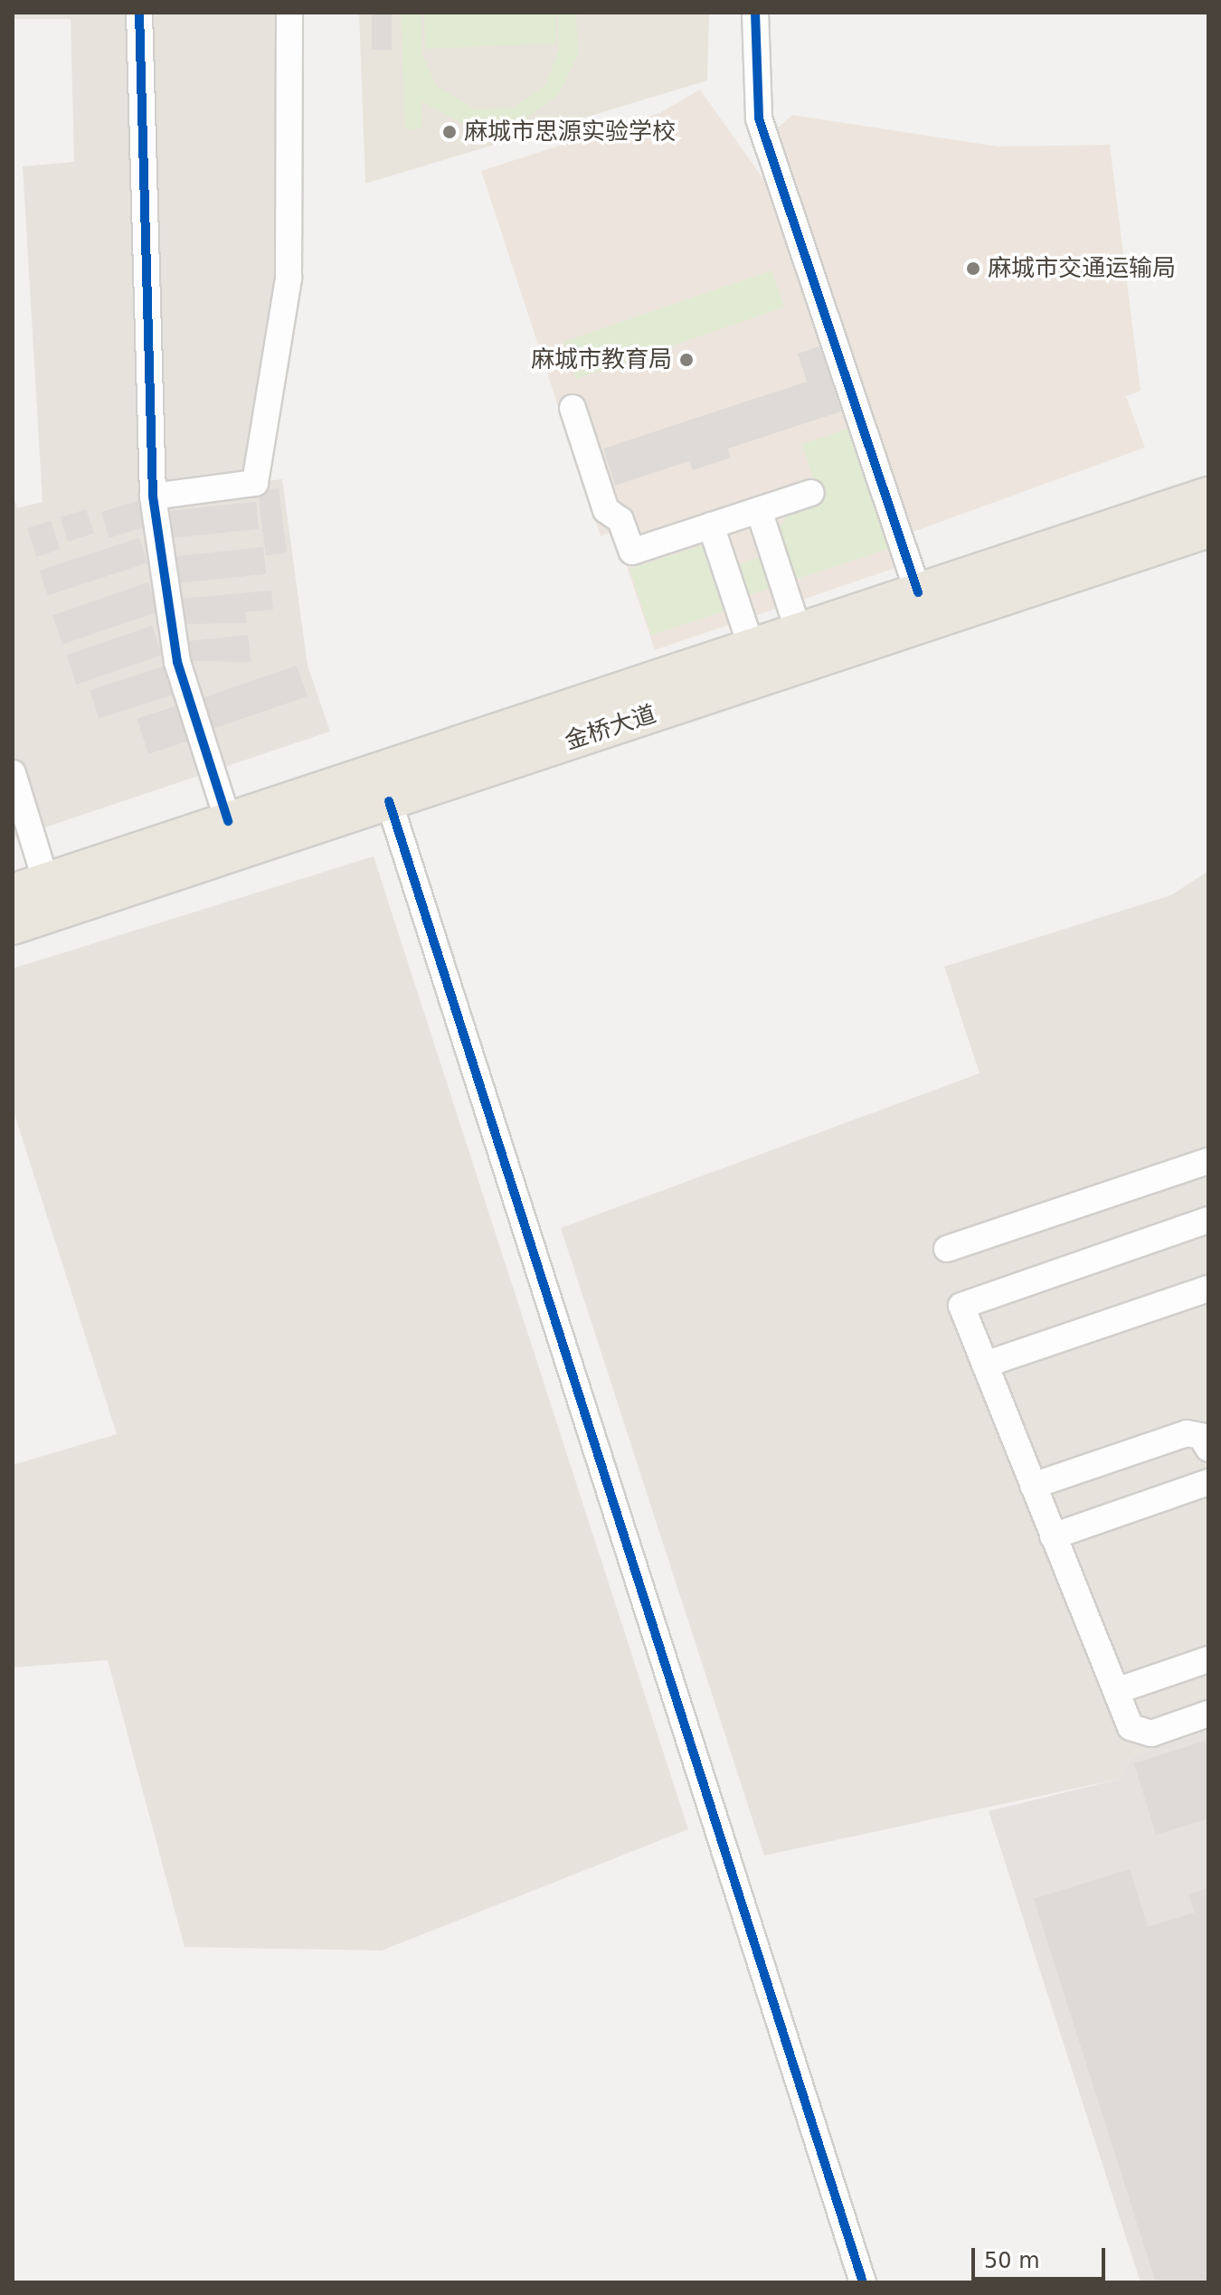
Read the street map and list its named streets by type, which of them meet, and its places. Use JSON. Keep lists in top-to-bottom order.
{
  "streets": {
    "highway": ["金桥大道"]
  },
  "places": ["麻城市思源实验学校", "麻城市交通运输局", "麻城市教育局"],
  "scale_bar": "50 m"
}
